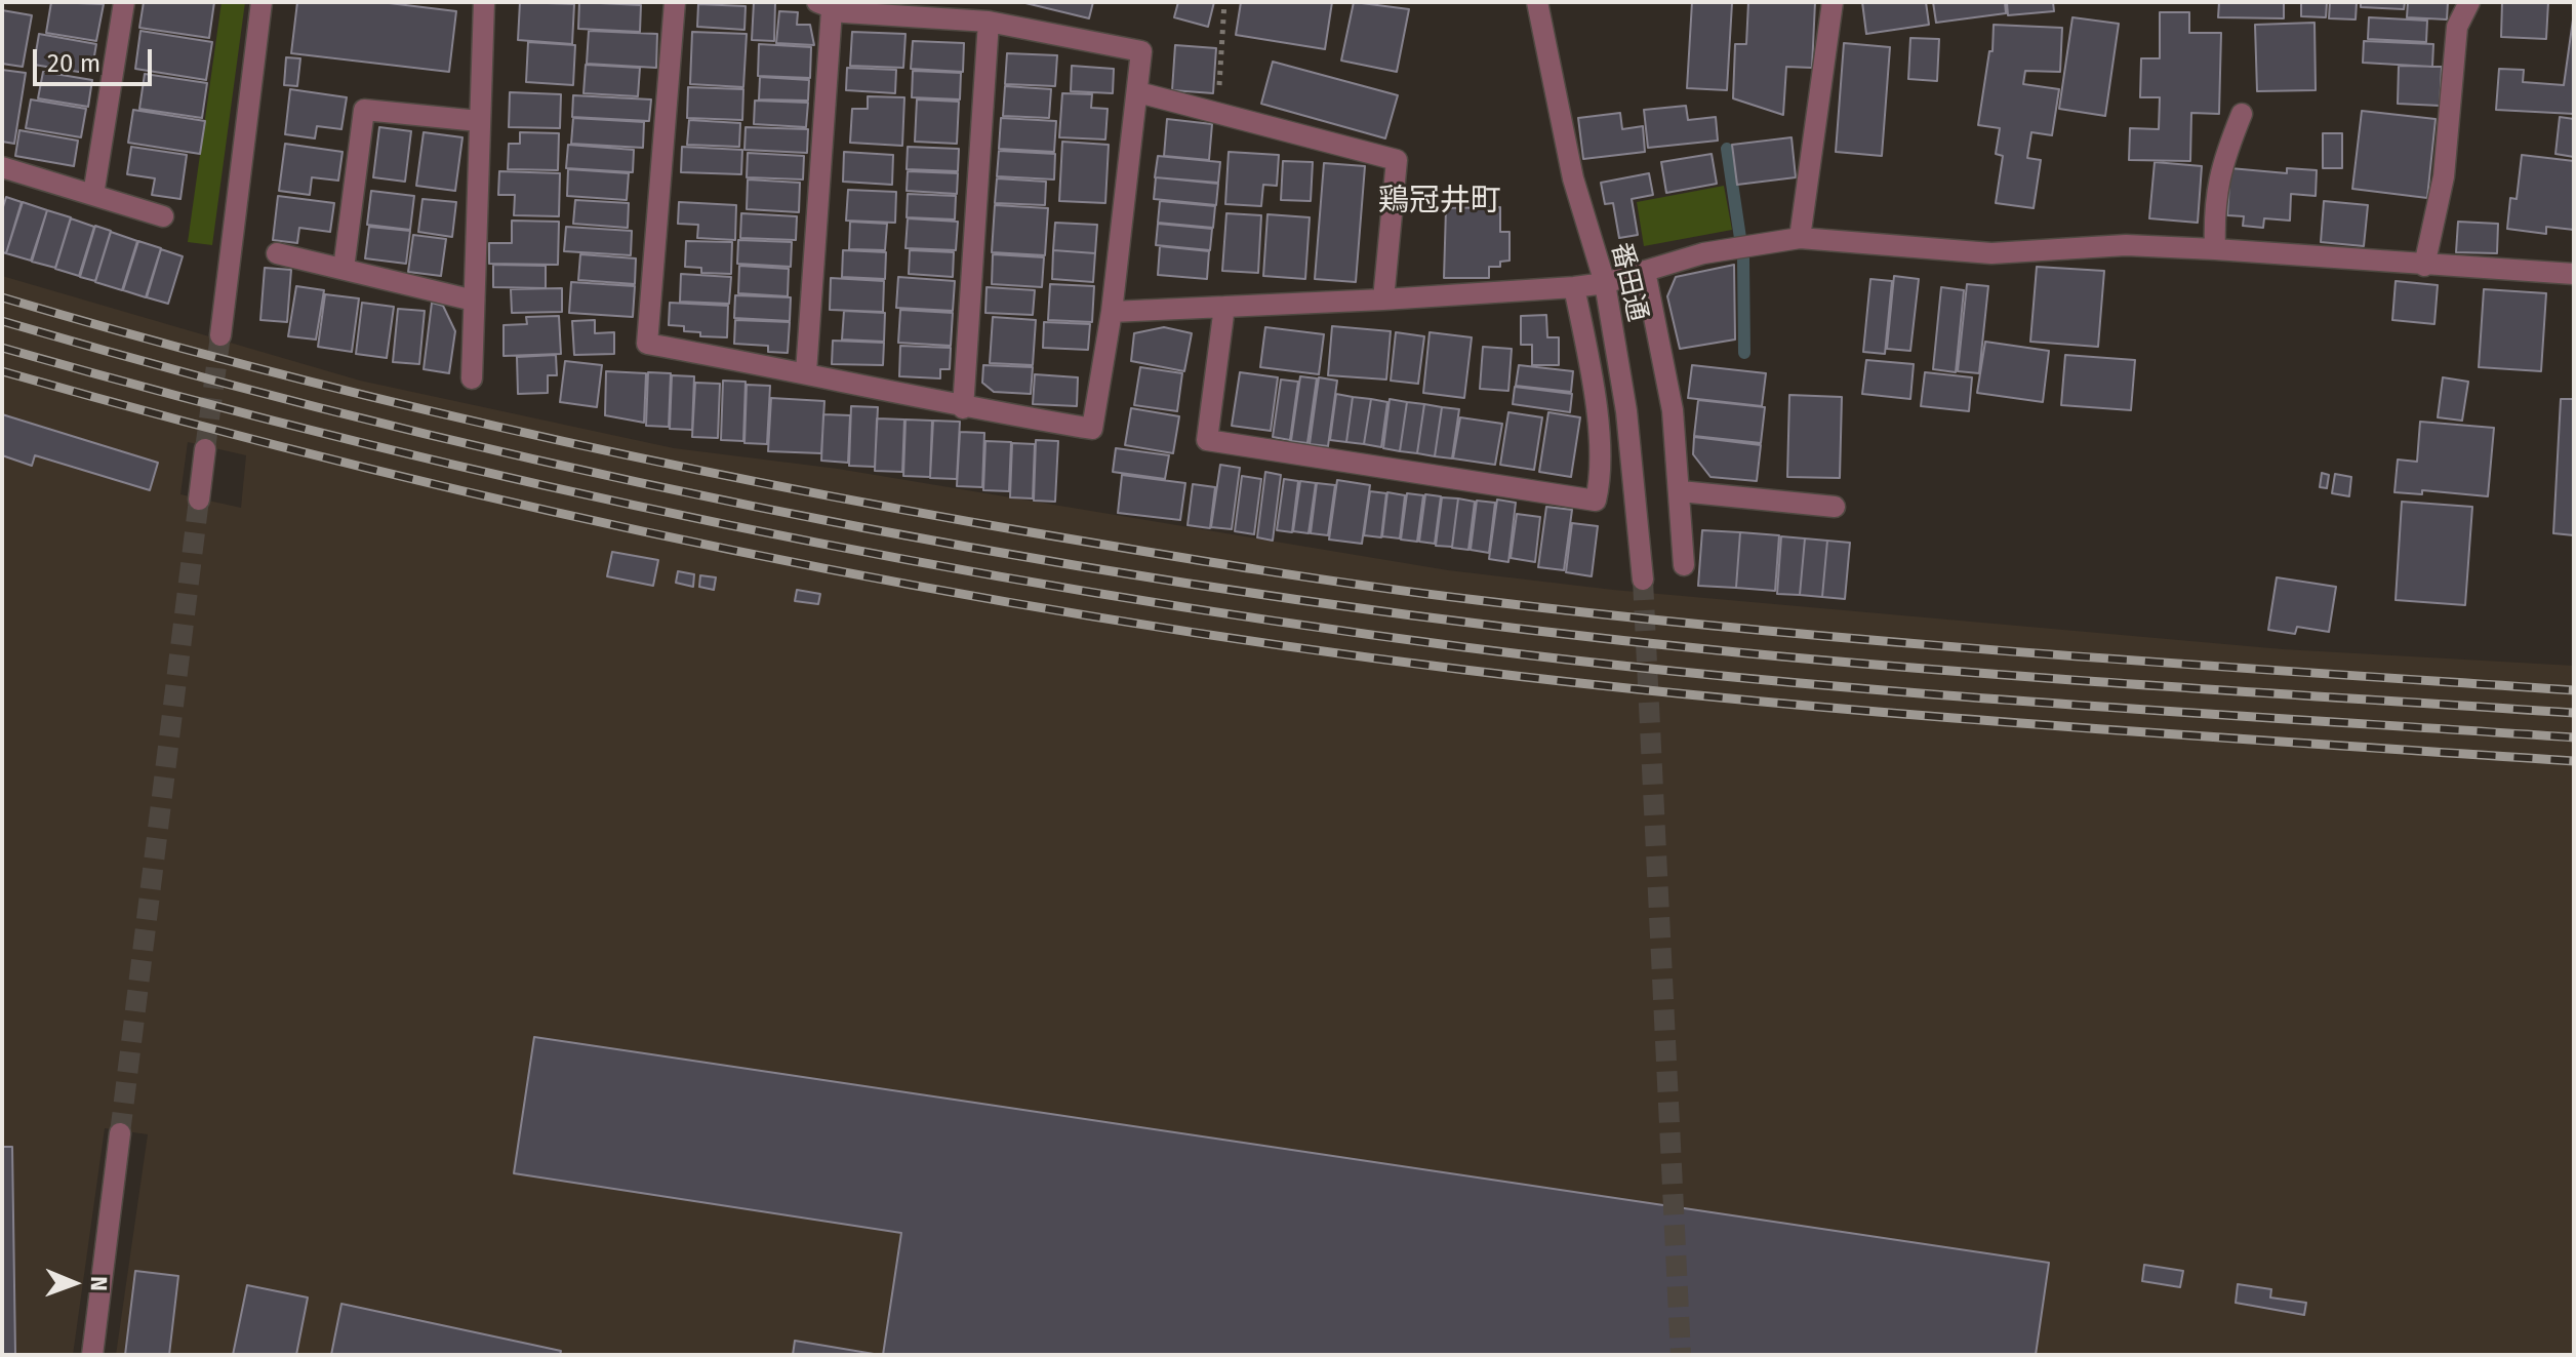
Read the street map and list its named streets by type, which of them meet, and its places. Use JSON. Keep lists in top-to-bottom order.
{
  "streets": {
    "street": ["番田通"]
  },
  "districts": ["鶏冠井町"],
  "scale_bar": "20 m",
  "north": "right"
}
